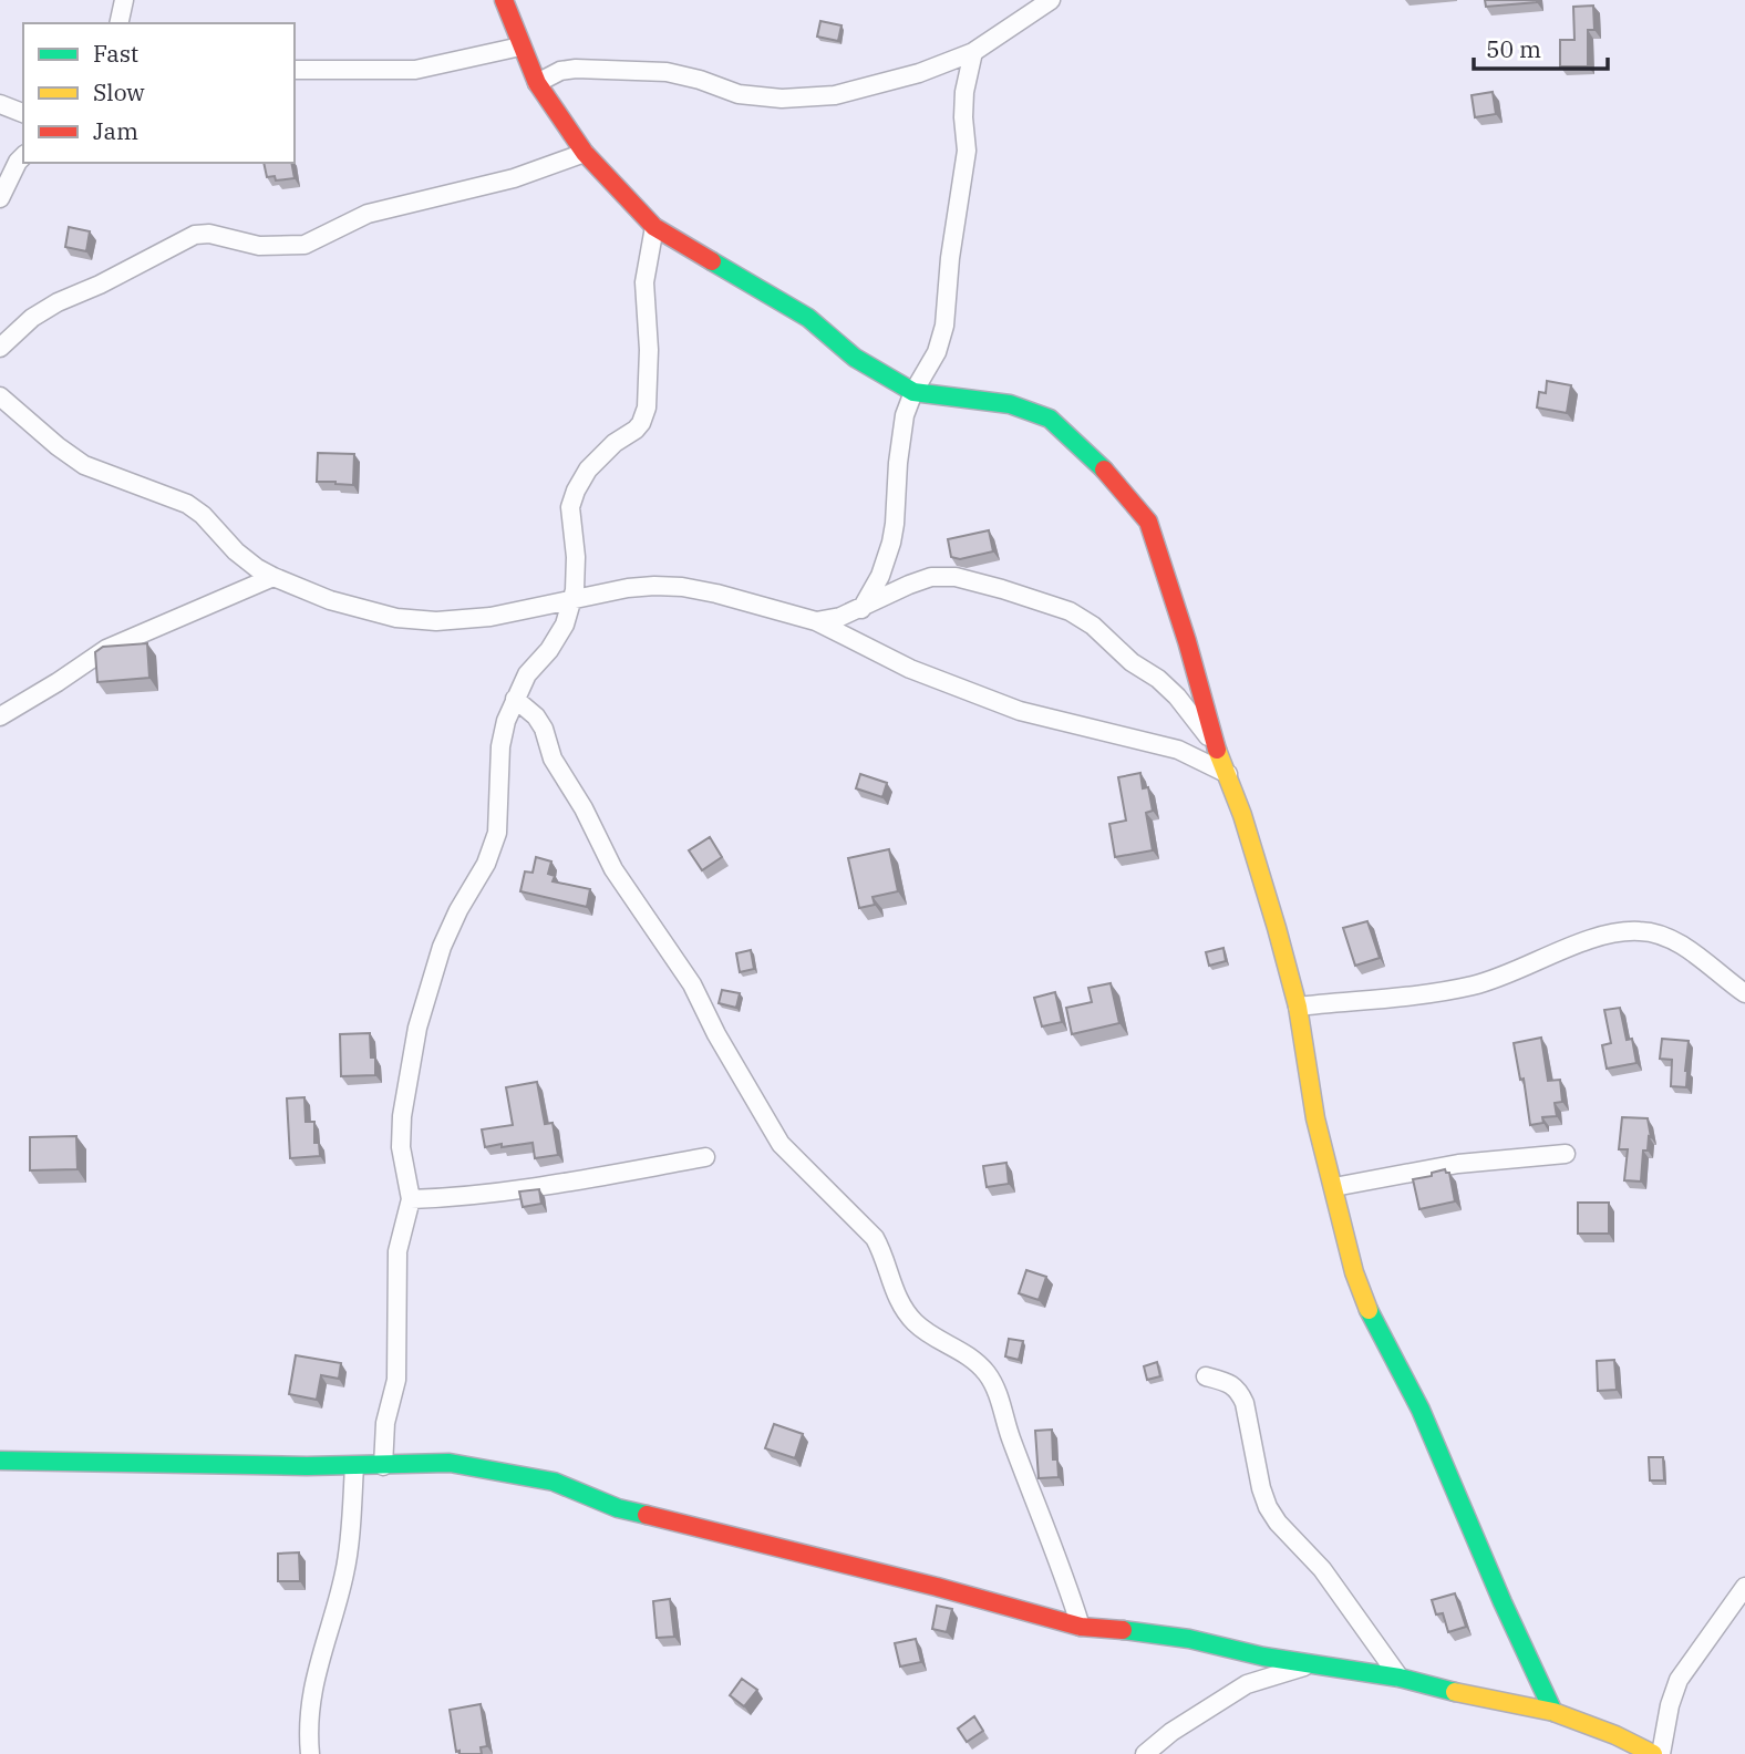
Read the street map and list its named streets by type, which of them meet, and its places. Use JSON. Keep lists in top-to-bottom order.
{
  "legend": ["Fast", "Slow", "Jam"],
  "scale_bar": "50 m"
}
